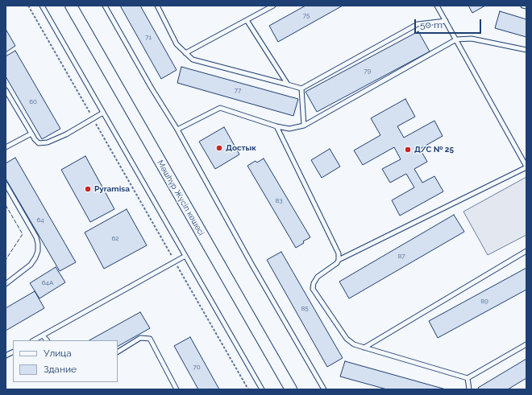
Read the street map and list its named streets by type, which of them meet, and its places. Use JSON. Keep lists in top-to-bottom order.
{
  "streets": {
    "main road": ["Мәшһүр Жүсіп көшесі"]
  },
  "places": ["Достык", "Д/С № 25", "Pyramisa"],
  "house_numbers": [
    "75",
    "71",
    "79",
    "77",
    "60",
    "83",
    "64",
    "62",
    "87",
    "64А",
    "89",
    "85",
    "70"
  ],
  "legend": ["Улица", "Здание"],
  "scale_bar": "50 m"
}
